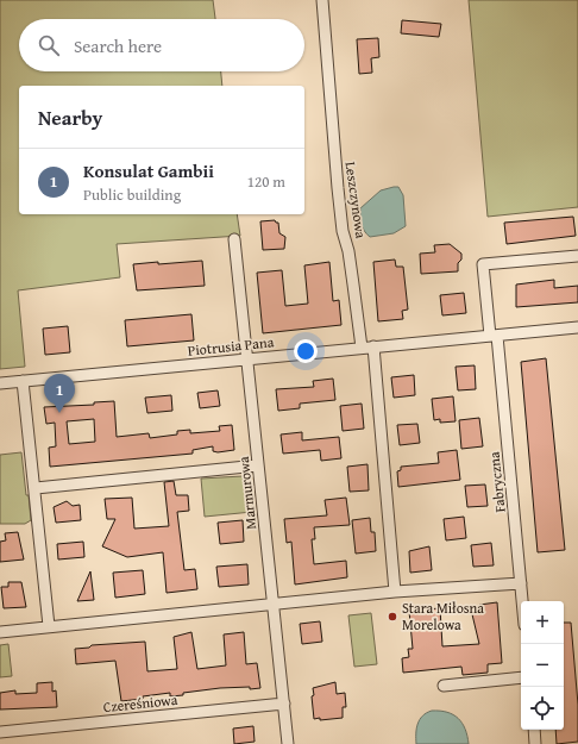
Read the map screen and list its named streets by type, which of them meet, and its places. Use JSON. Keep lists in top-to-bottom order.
{
  "streets": {
    "street": [
      "Leszczynowa",
      "Piotrusia Pana",
      "Fabryczna",
      "Marmurowa",
      "Czereśniowa"
    ]
  },
  "crossings": [
    ["Leszczynowa", "Piotrusia Pana"],
    ["Piotrusia Pana", "Fabryczna"],
    ["Piotrusia Pana", "Marmurowa"],
    ["Marmurowa", "Czereśniowa"]
  ],
  "places": ["Stara Miłosna Morelowa"],
  "page": {
    "search": "Search here",
    "heading": "Nearby",
    "list": [
      {
        "mark": "1",
        "name": "Konsulat Gambii",
        "note": "Public building",
        "value": "120 m"
      }
    ],
    "pins": "1",
    "map_buttons": ["+", "−"]
  }
}
